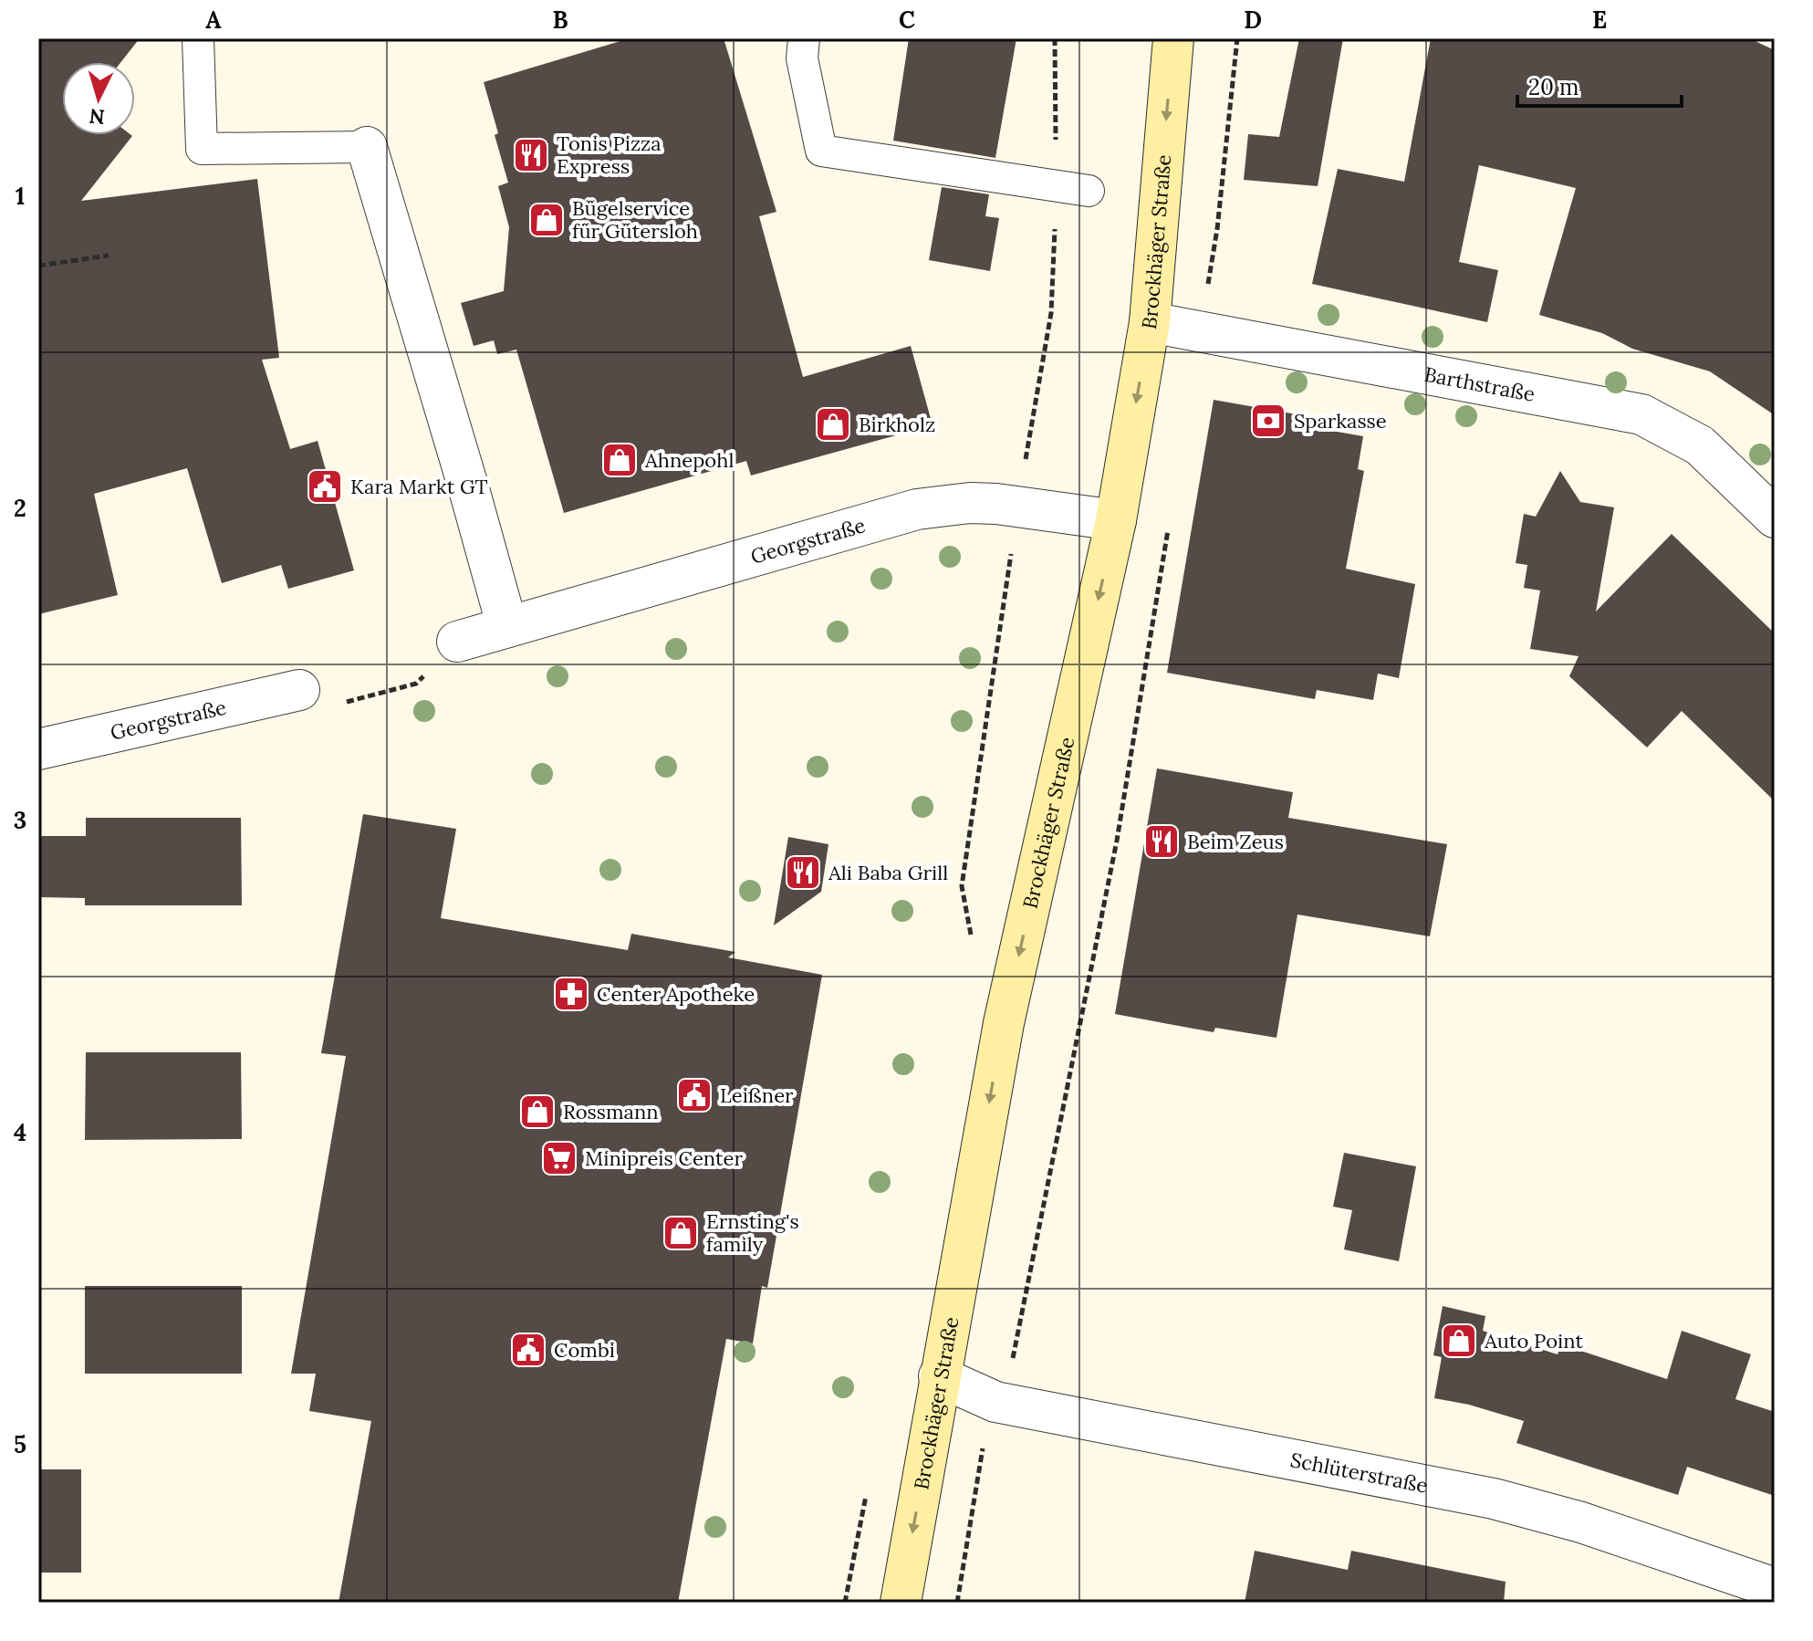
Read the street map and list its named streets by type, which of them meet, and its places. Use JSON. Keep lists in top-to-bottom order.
{
  "streets": {
    "main road": ["Brockhäger Straße"],
    "street": ["Barthstraße", "Georgstraße", "Schlüterstraße"]
  },
  "crossings": [
    ["Brockhäger Straße", "Barthstraße"],
    ["Brockhäger Straße", "Georgstraße"],
    ["Brockhäger Straße", "Schlüterstraße"]
  ],
  "one_way": ["Brockhäger Straße"],
  "places": {
    "restaurant": ["Tonis Pizza Express", "Beim Zeus", "Ali Baba Grill"],
    "shop": [
      "Bügelservice für Gütersloh",
      "Birkholz",
      "Ahnepohl",
      "Rossmann",
      "Ernsting's family",
      "Auto Point"
    ],
    "bank": ["Sparkasse"],
    "public building": ["Kara Markt GT", "Leißner", "Combi"],
    "pharmacy": ["Center Apotheke"],
    "supermarket": ["Minipreis Center"]
  },
  "scale_bar": "20 m",
  "north": "bottom",
  "grid": {
    "columns": [
      "A",
      "B",
      "C",
      "D",
      "E"
    ],
    "rows": [
      "1",
      "2",
      "3",
      "4",
      "5"
    ]
  }
}
